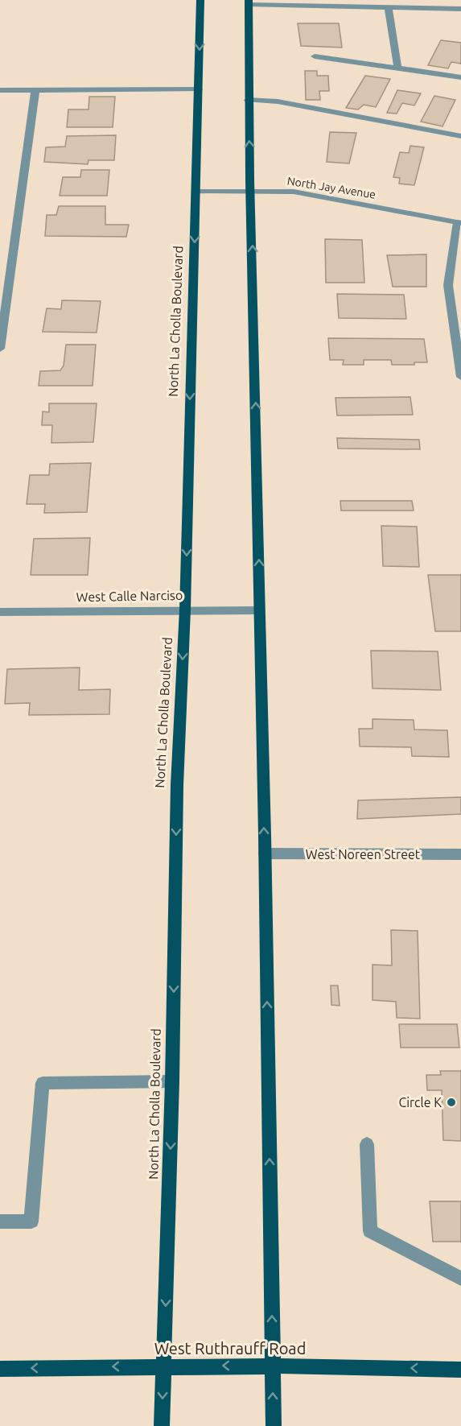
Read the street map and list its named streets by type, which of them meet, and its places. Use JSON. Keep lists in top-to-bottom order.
{
  "streets": {
    "main road": ["North La Cholla Boulevard", "West Ruthrauff Road"],
    "street": ["North Jay Avenue", "West Calle Narciso", "West Noreen Street"]
  },
  "crossings": [
    ["North Jay Avenue", "North La Cholla Boulevard"],
    ["North La Cholla Boulevard", "West Calle Narciso"],
    ["North La Cholla Boulevard", "West Ruthrauff Road"]
  ],
  "one_way": ["West Ruthrauff Road"],
  "places": ["Circle K"]
}
